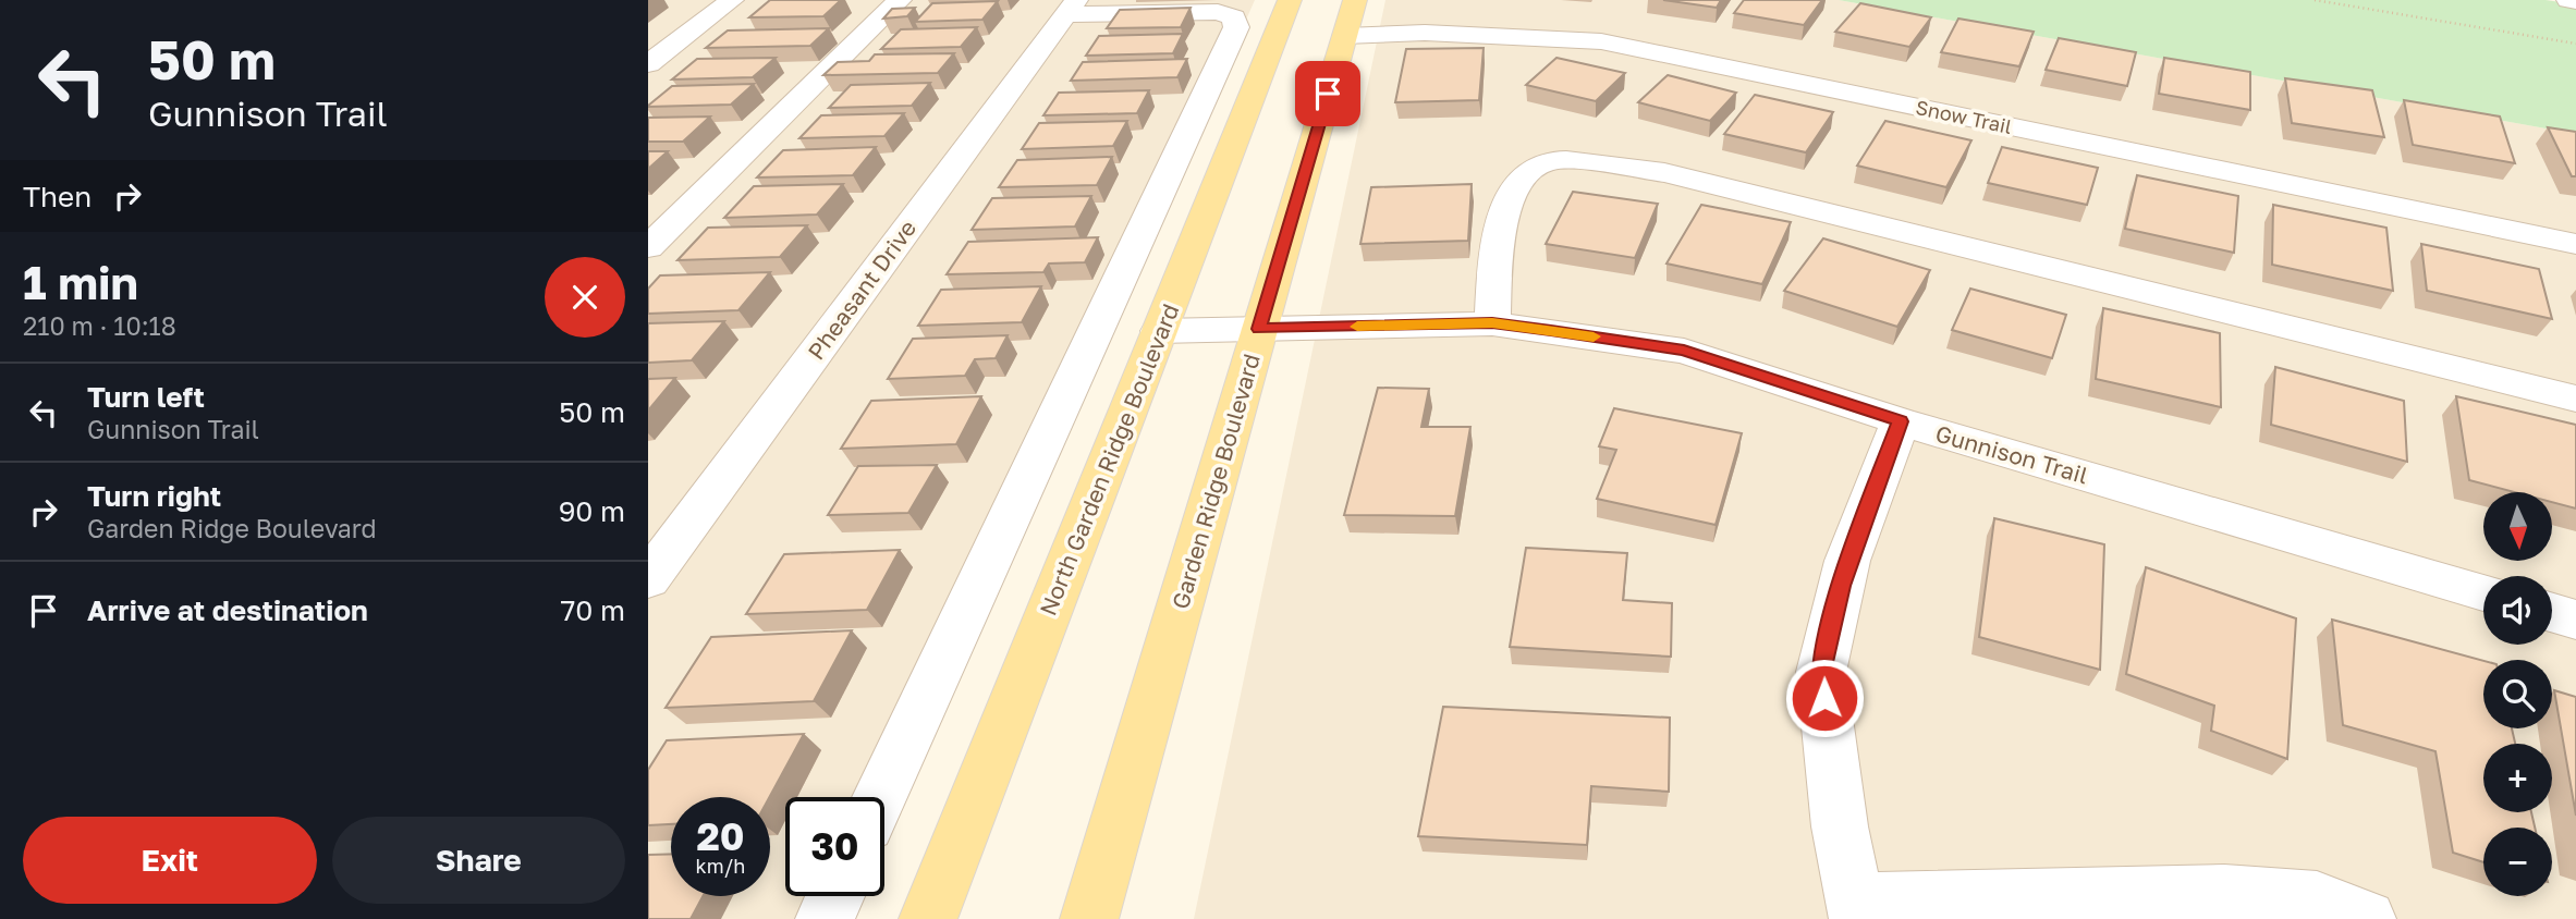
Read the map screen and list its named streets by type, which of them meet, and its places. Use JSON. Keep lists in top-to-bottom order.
{
  "streets": {
    "main road": ["North Garden Ridge Boulevard", "Garden Ridge Boulevard"],
    "street": ["Snow Trail", "Pheasant Drive", "Gunnison Trail"]
  },
  "crossings": [
    ["Snow Trail", "Garden Ridge Boulevard"],
    ["Gunnison Trail", "North Garden Ridge Boulevard"],
    ["Gunnison Trail", "Garden Ridge Boulevard"]
  ],
  "north": "bottom",
  "page": {
    "turn": ["50 m", "Gunnison Trail"],
    "then": "Then",
    "heading": ["1 min", "210 m · 10:18"],
    "list": [
      {
        "name": "Turn left",
        "note": "Gunnison Trail",
        "value": "50 m"
      },
      {
        "name": "Turn right",
        "note": "Garden Ridge Boulevard",
        "value": "90 m"
      },
      {
        "name": "Arrive at destination",
        "value": "70 m"
      }
    ],
    "map_buttons": ["+", "−"],
    "speed": "20 km/h",
    "limit": "30",
    "buttons": ["Exit", "Share"]
  }
}
